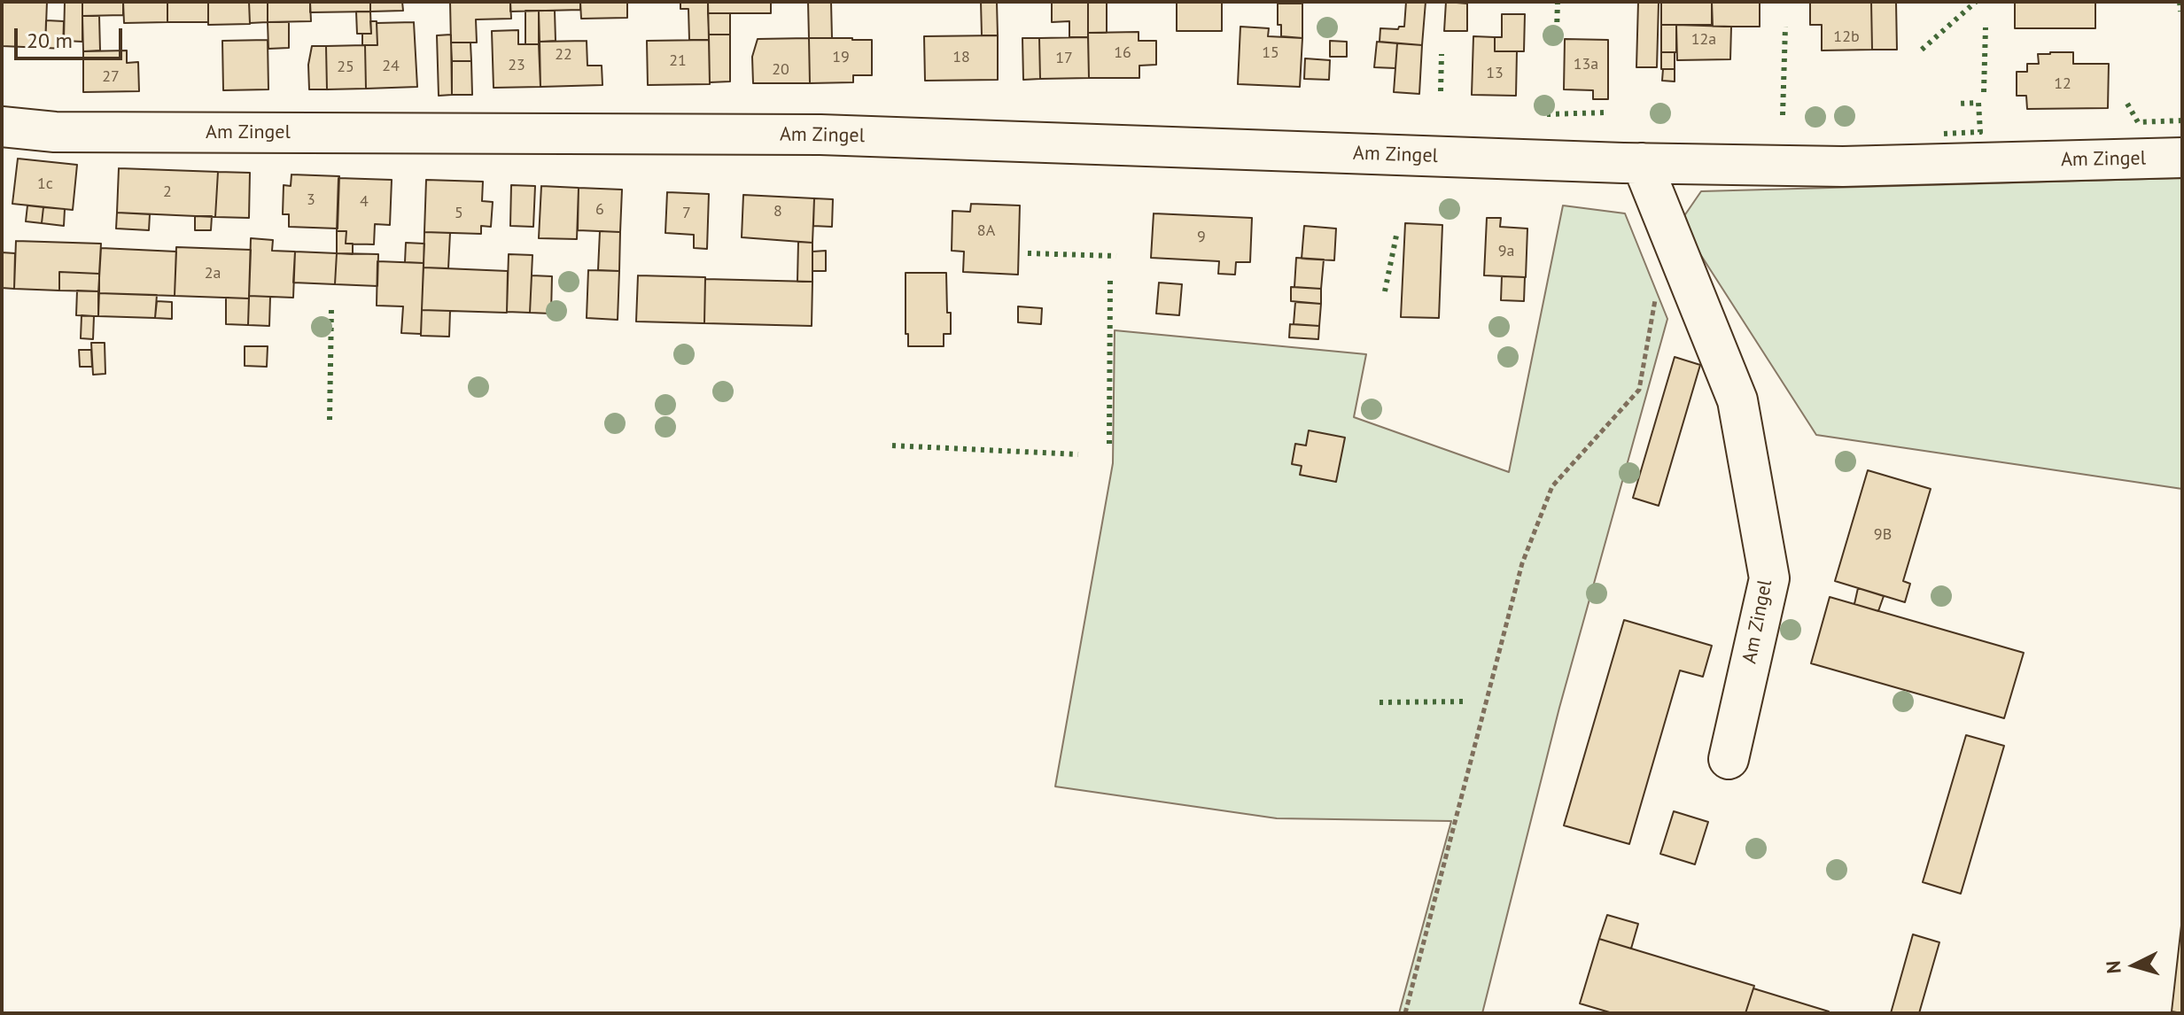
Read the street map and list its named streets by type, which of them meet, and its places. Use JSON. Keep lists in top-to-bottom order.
{
  "streets": {
    "street": ["Am Zingel"]
  },
  "house_numbers": [
    "12b",
    "12a",
    "16",
    "15",
    "22",
    "19",
    "18",
    "17",
    "21",
    "13a",
    "23",
    "24",
    "25",
    "20",
    "13",
    "27",
    "12",
    "1c",
    "2",
    "3",
    "4",
    "6",
    "8",
    "5",
    "7",
    "8A",
    "9",
    "9a",
    "2a",
    "9B"
  ],
  "scale_bar": "20 m",
  "north": "left"
}
